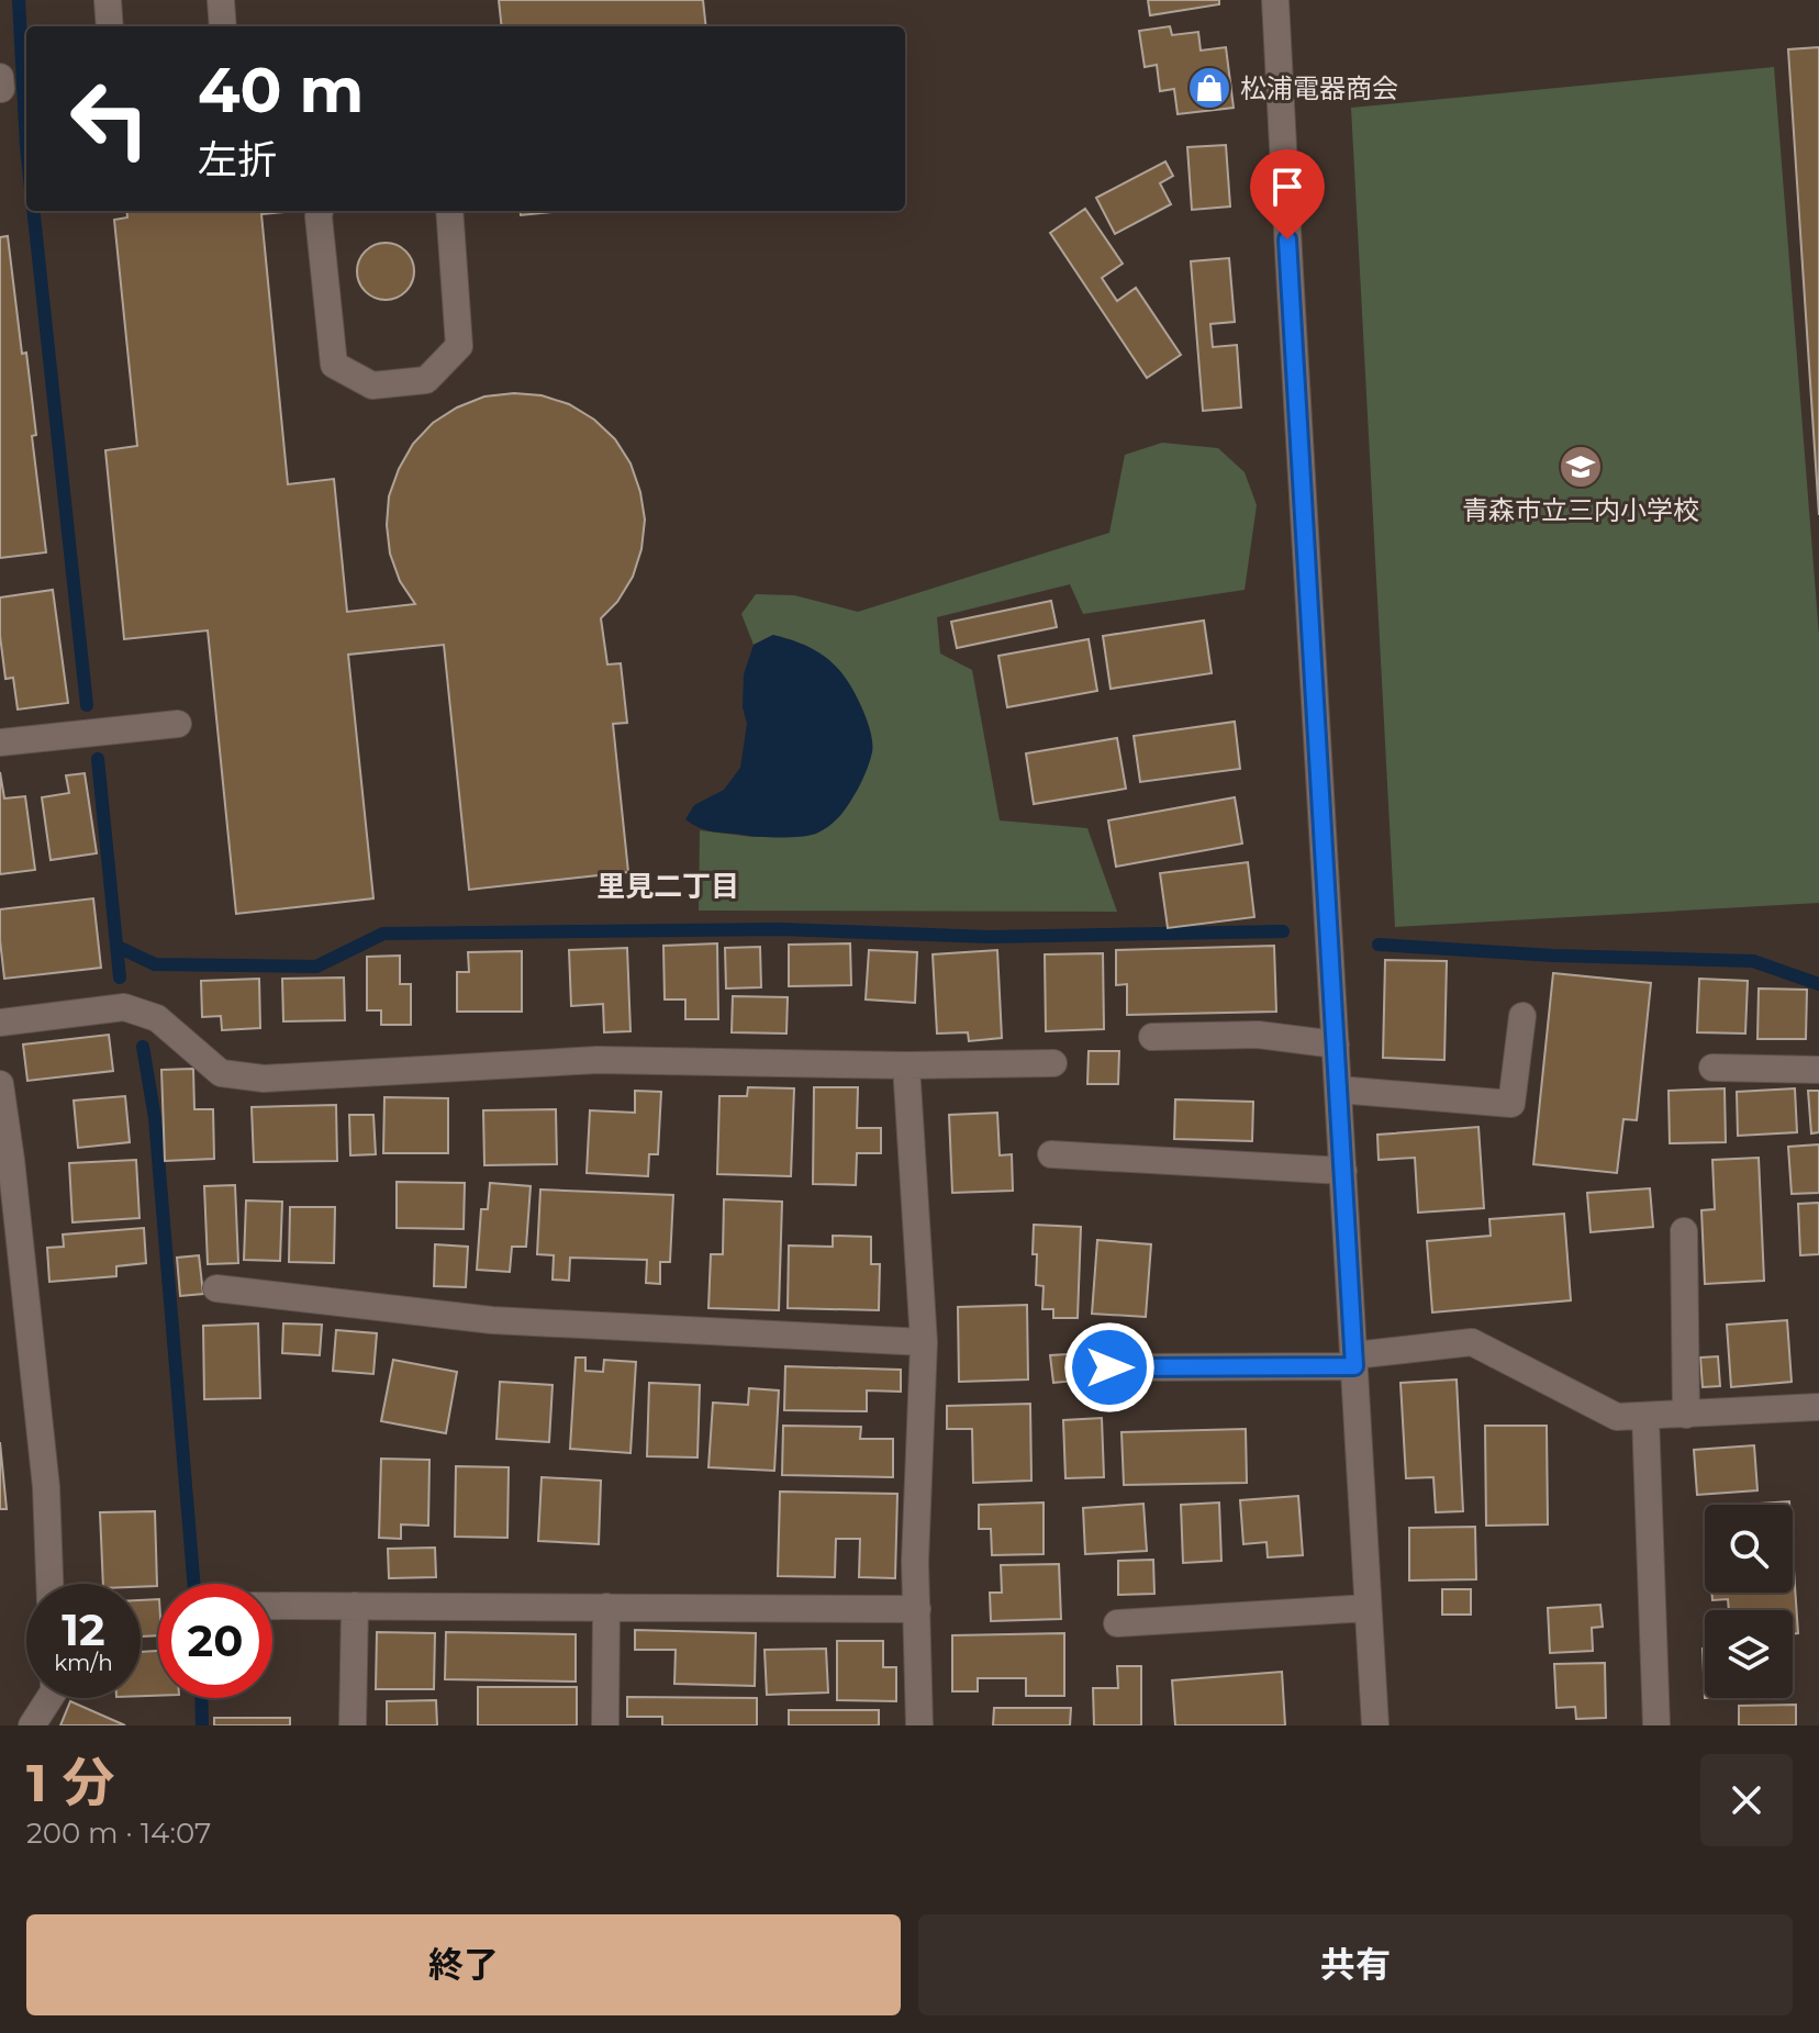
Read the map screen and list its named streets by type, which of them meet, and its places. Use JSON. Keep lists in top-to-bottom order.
{
  "districts": ["里見二丁目"],
  "places": {
    "shop": ["松浦電器商会"],
    "school or university": ["青森市立三内小学校"]
  },
  "page": {
    "turn": ["40 m", "左折"],
    "speed": "12 km/h",
    "limit": "20",
    "heading": ["1 分", "200 m · 14:07"],
    "buttons": ["終了", "共有"]
  }
}
